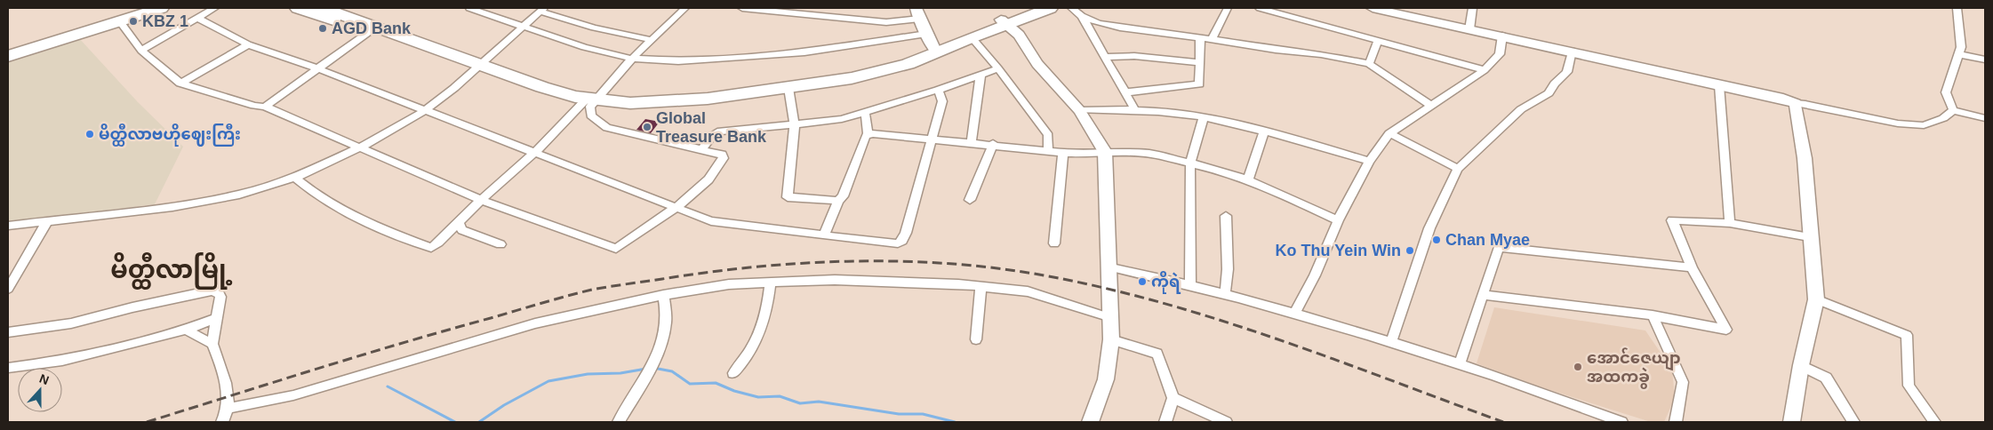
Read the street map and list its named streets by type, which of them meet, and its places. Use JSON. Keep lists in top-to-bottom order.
{
  "districts": ["မိတ္ထီလာမြို့"],
  "places": [
    "KBZ 1",
    "AGD Bank",
    "Global Treasure Bank",
    "မိတ္ထီလာဗဟိုဈေးကြီး",
    "Chan Myae",
    "Ko Thu Yein Win",
    "ကိုရဲ",
    "အောင်ဇေယျာ အထကခွဲ"
  ],
  "north": "top"
}
